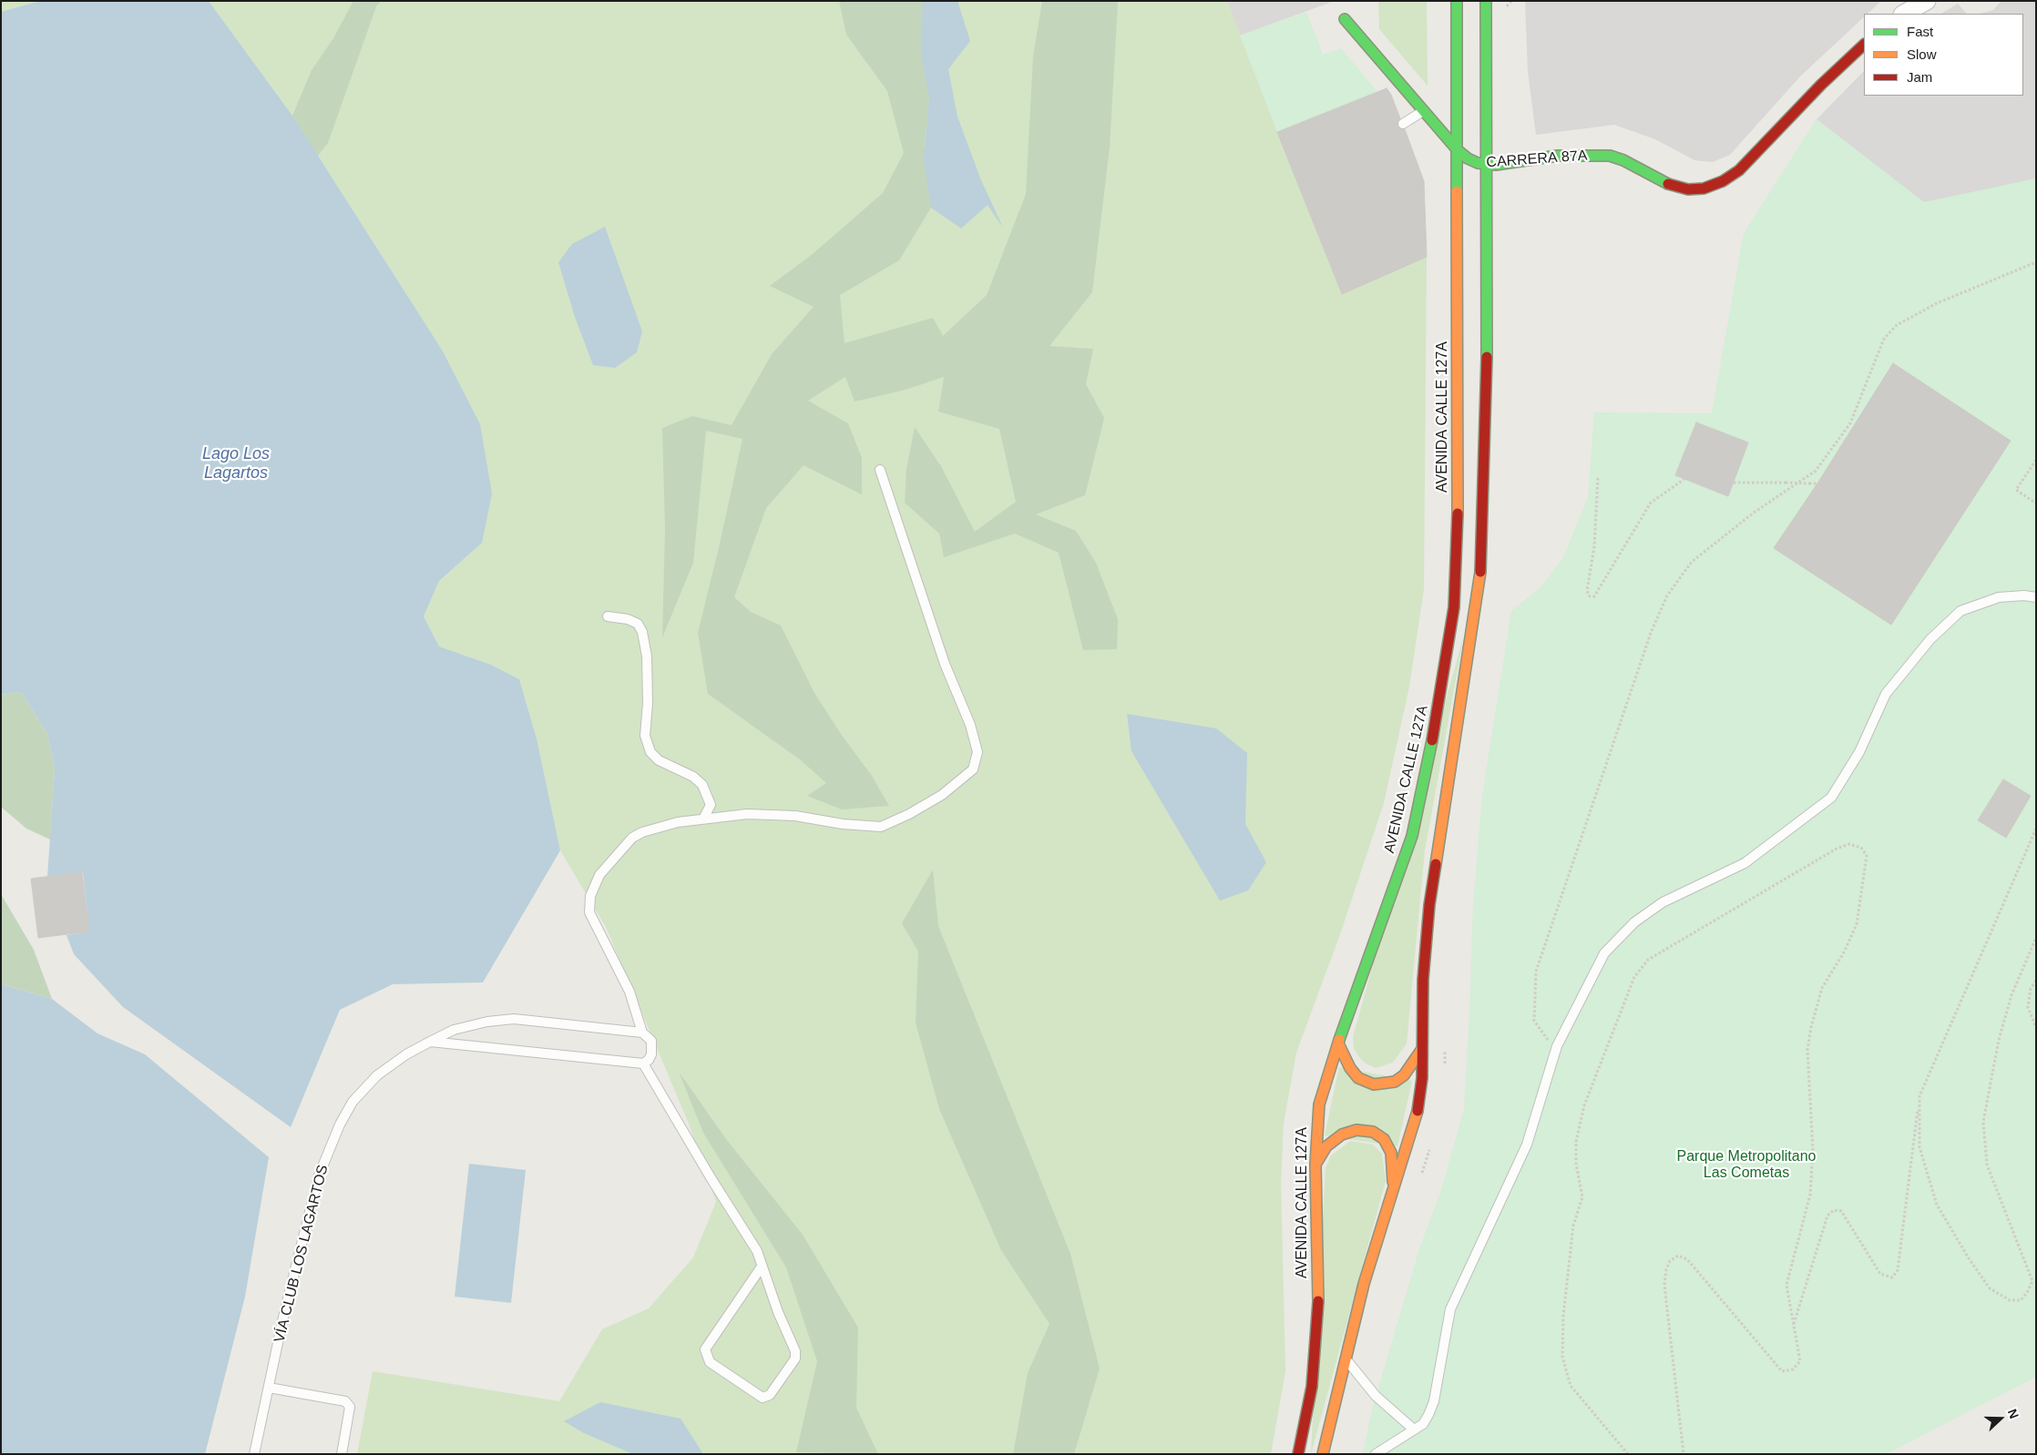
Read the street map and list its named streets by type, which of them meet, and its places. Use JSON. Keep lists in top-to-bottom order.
{
  "streets": {
    "main road": ["CARRERA 87A", "AVENIDA CALLE 127A"],
    "lane": ["VÍA CLUB LOS LAGARTOS"]
  },
  "crossings": [
    ["CARRERA 87A", "AVENIDA CALLE 127A"]
  ],
  "water": ["Lago Los Lagartos"],
  "parks": ["Parque Metropolitano Las Cometas"],
  "legend": ["Fast", "Slow", "Jam"],
  "north": "right"
}
